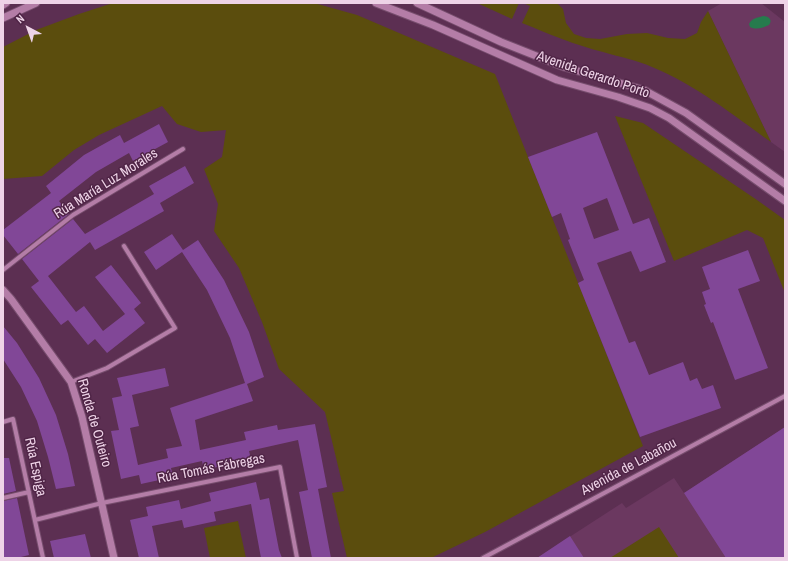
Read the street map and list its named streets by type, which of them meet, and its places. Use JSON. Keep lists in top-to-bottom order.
{
  "streets": {
    "street": [
      "Avenida Gerardo Porto",
      "Rúa María Luz Morales",
      "Ronda de Outeiro",
      "Rúa Espiga",
      "Avenida de Labañou",
      "Rúa Tomás Fábregas"
    ]
  },
  "crossings": [
    ["Ronda de Outeiro", "Rúa Espiga"],
    ["Ronda de Outeiro", "Rúa Tomás Fábregas"],
    ["Rúa Espiga", "Rúa Tomás Fábregas"]
  ],
  "north": "top left"
}
